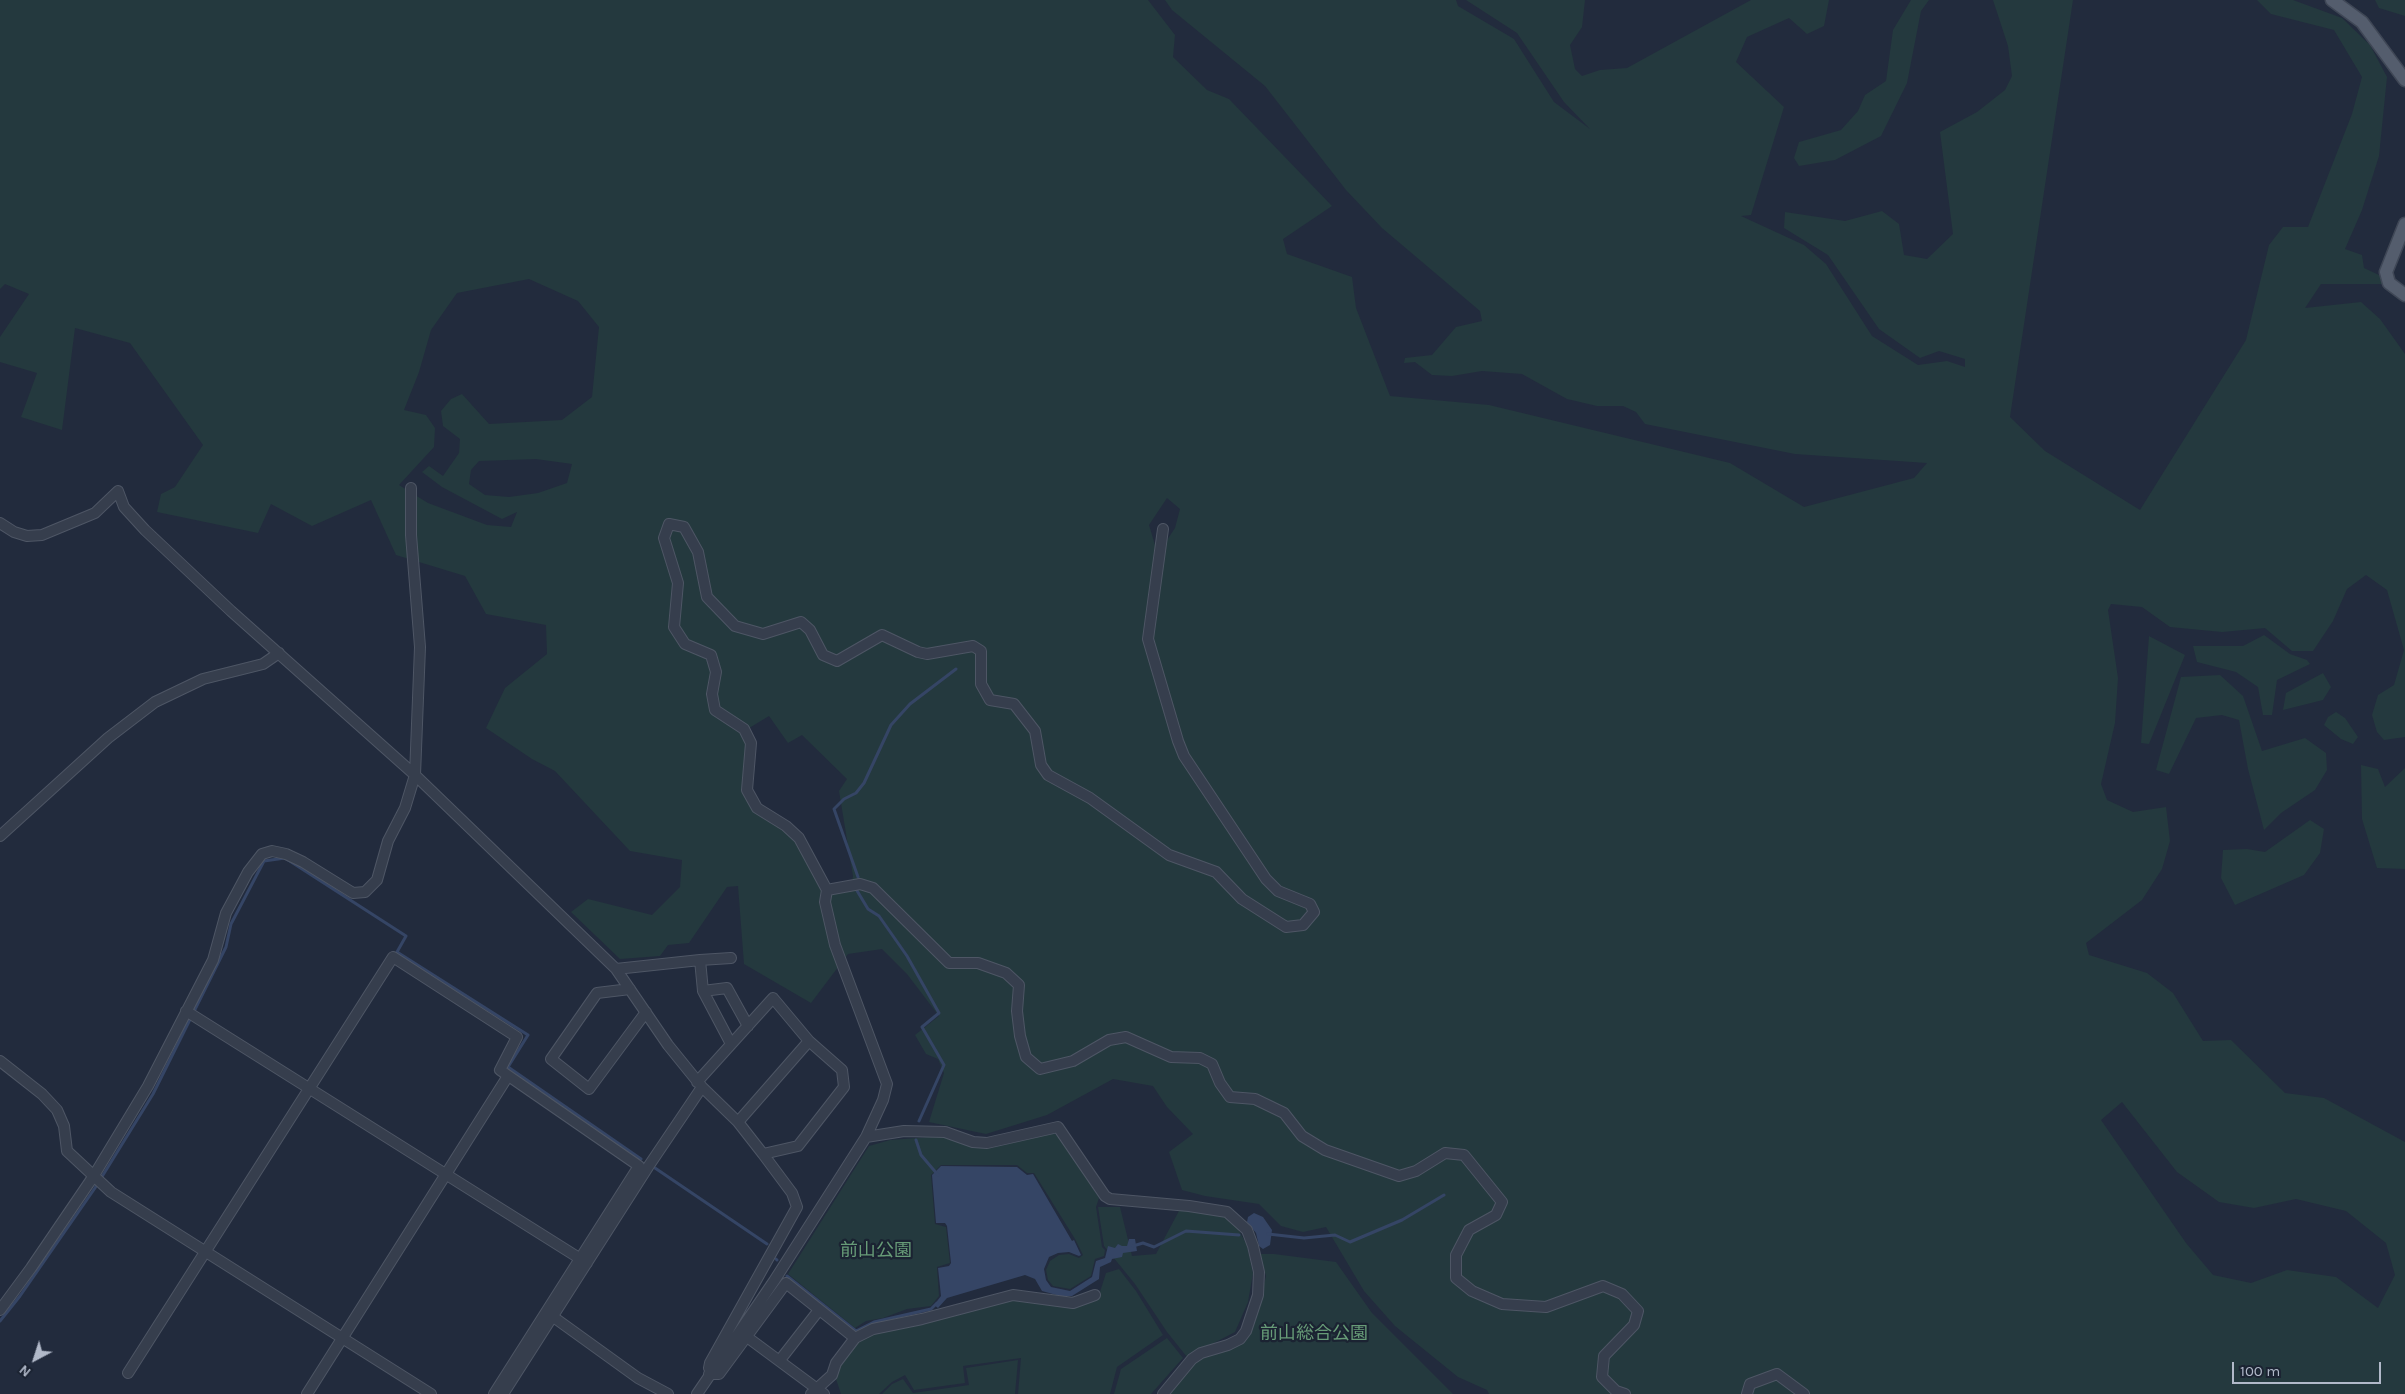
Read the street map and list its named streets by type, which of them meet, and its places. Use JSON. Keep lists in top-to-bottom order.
{
  "parks": ["前山公園", "前山総合公園"],
  "scale_bar": "100 m",
  "north": "bottom left"
}
